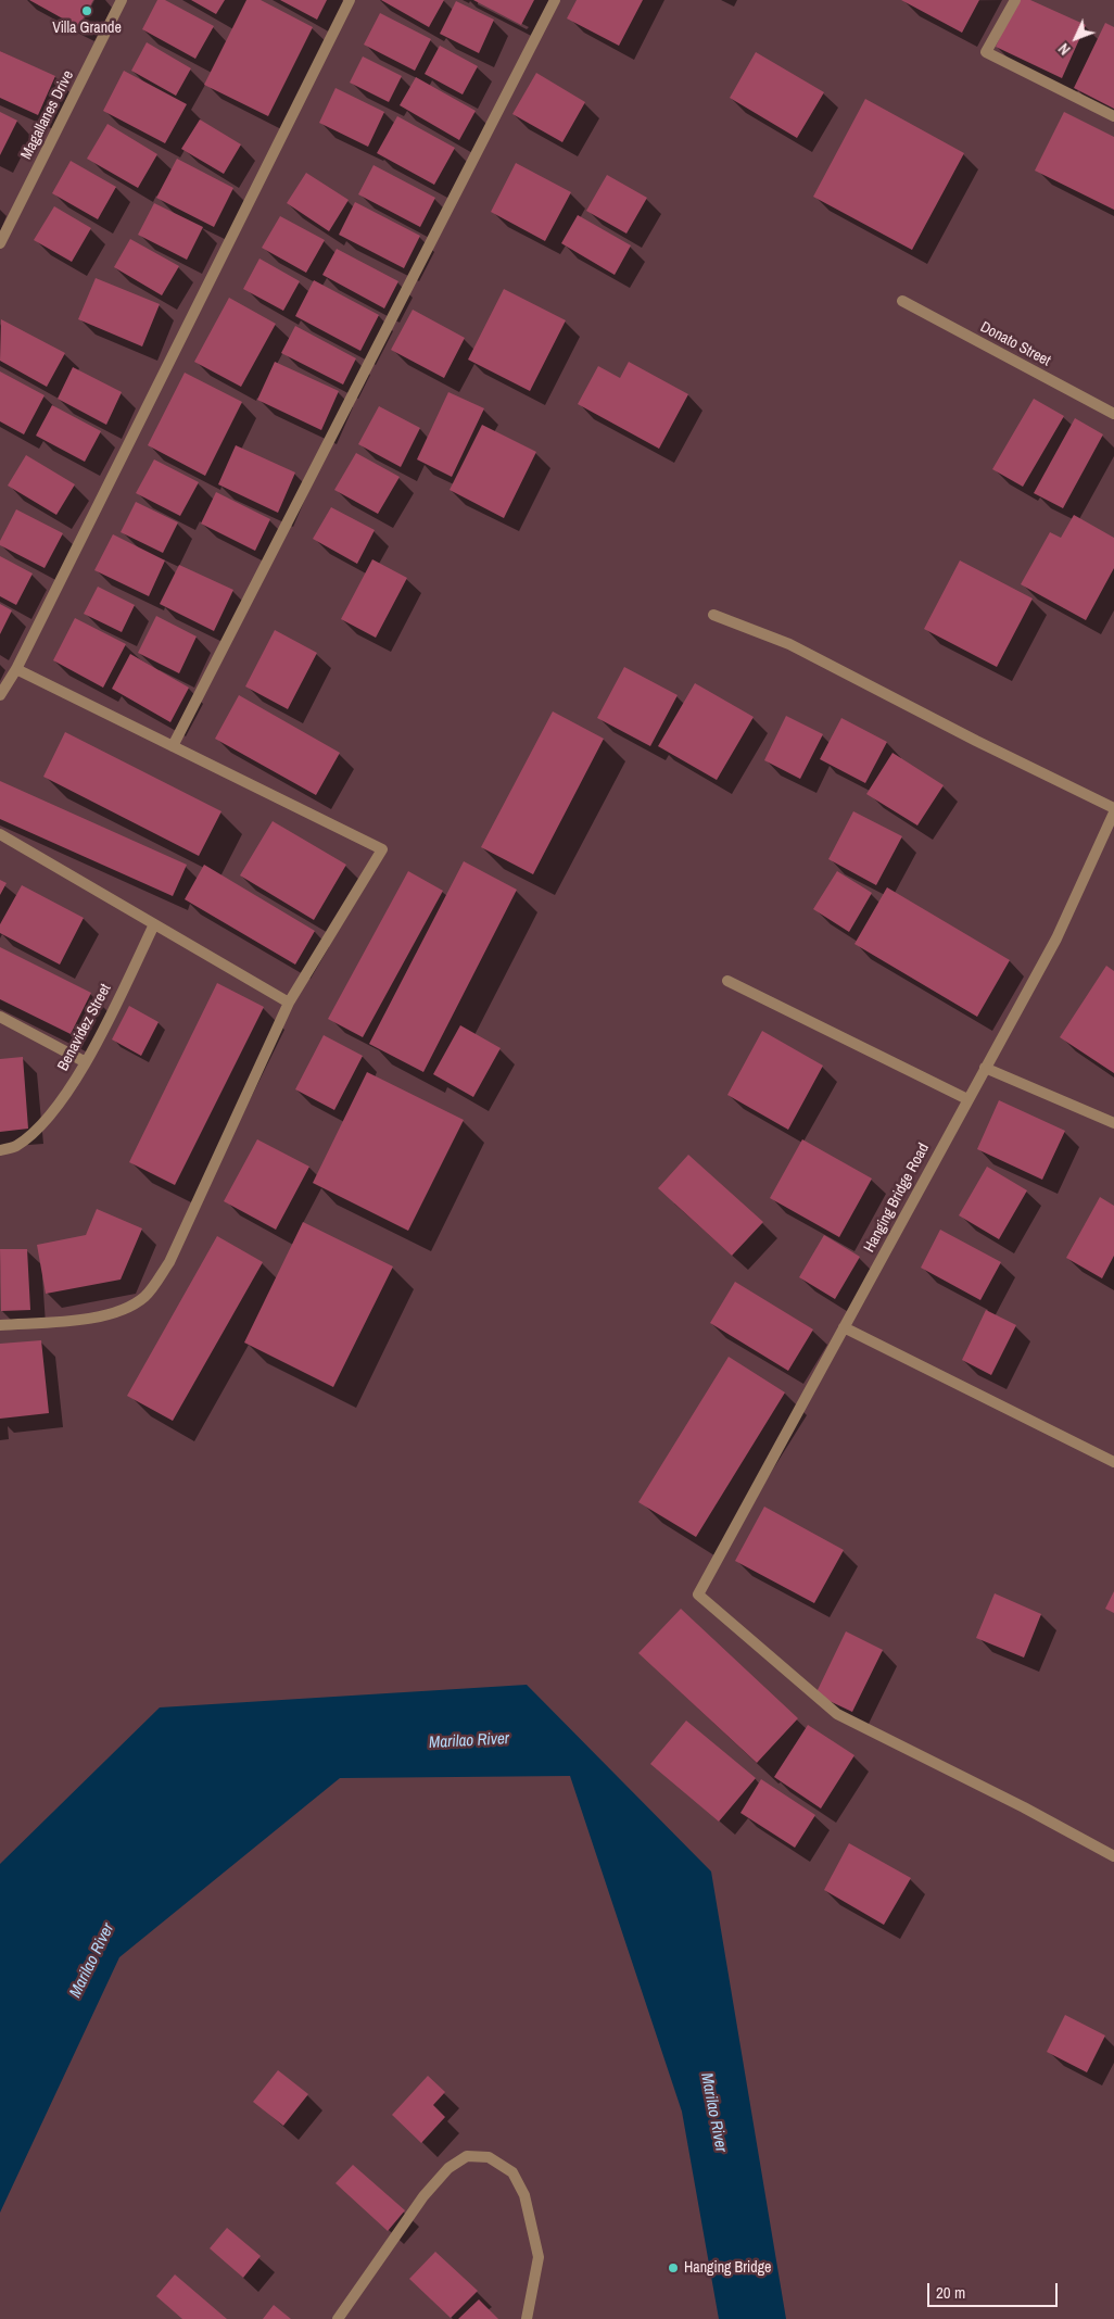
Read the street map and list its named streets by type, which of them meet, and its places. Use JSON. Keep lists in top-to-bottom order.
{
  "streets": {
    "street": [
      "Magallanes Drive",
      "Donato Street",
      "Benavidez Street",
      "Hanging Bridge Road"
    ]
  },
  "water": ["Marilao River"],
  "places": ["Villa Grande", "Hanging Bridge"],
  "scale_bar": "20 m",
  "north": "bottom left"
}
